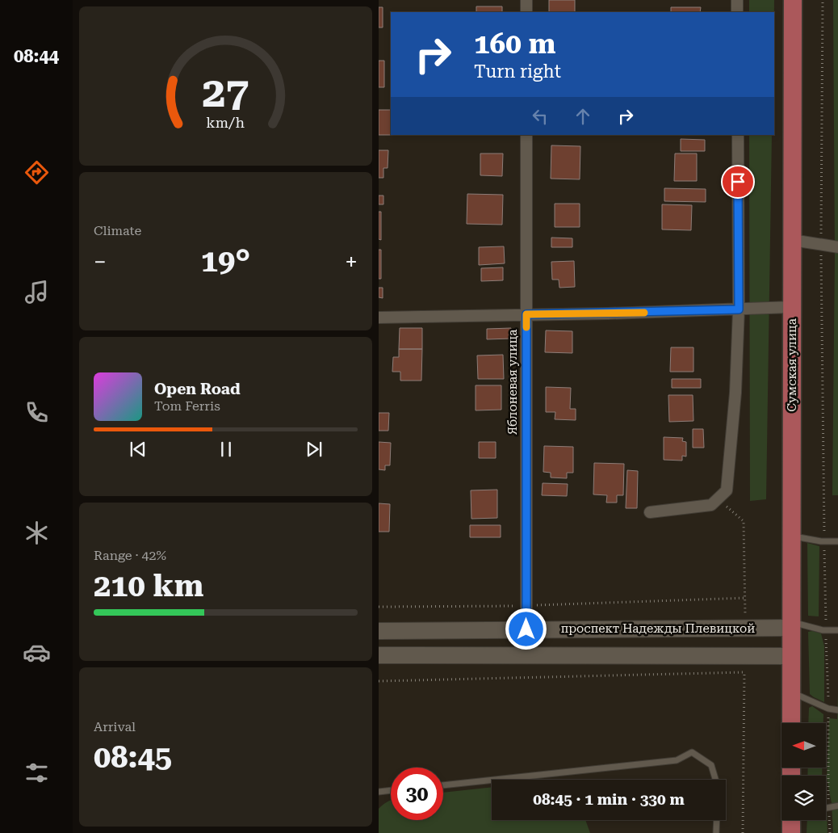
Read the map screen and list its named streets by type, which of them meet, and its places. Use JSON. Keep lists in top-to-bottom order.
{
  "streets": {
    "main road": ["Сумская улица", "проспект Надежды Плевицкой"],
    "street": ["Яблоневая улица"]
  },
  "crossings": [
    ["Сумская улица", "проспект Надежды Плевицкой"],
    ["Яблоневая улица", "проспект Надежды Плевицкой"]
  ],
  "north": "left",
  "page": {
    "tabs": "08:44",
    "turn": ["160 m", "Turn right"],
    "tile": [
      "Climate",
      ["Range · 42%", "210 km"],
      ["Arrival", "08:45"]
    ],
    "heat": ["−", "19°", "+"],
    "song": ["Open Road", "Tom Ferris"],
    "limit": "30",
    "trip": "08:45 · 1 min · 330 m",
    "gauge": ["27", "km/h"]
  }
}
